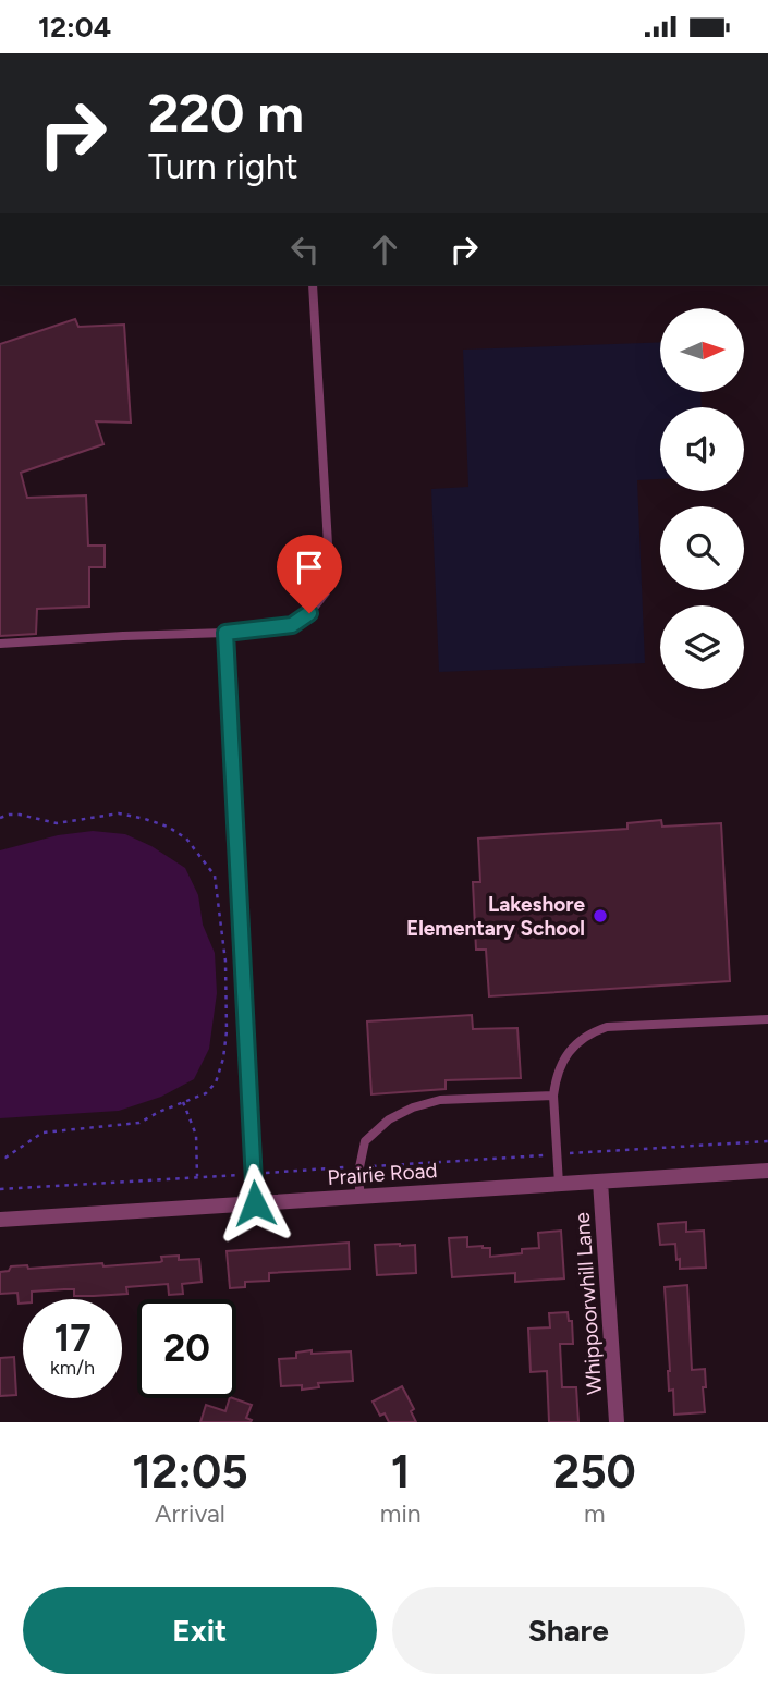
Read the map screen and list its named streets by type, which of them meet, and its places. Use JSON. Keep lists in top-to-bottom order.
{
  "streets": {
    "street": ["Prairie Road", "Whippoorwhill Lane"]
  },
  "crossings": [
    ["Prairie Road", "Whippoorwhill Lane"]
  ],
  "places": ["Lakeshore Elementary School"],
  "north": "right",
  "page": {
    "status": "12:04",
    "turn": ["220 m", "Turn right"],
    "speed": "17 km/h",
    "limit": "20",
    "eta": [
      "12:05",
      "Arrival",
      "1",
      "min",
      "250",
      "m"
    ],
    "buttons": ["Exit", "Share"]
  }
}
